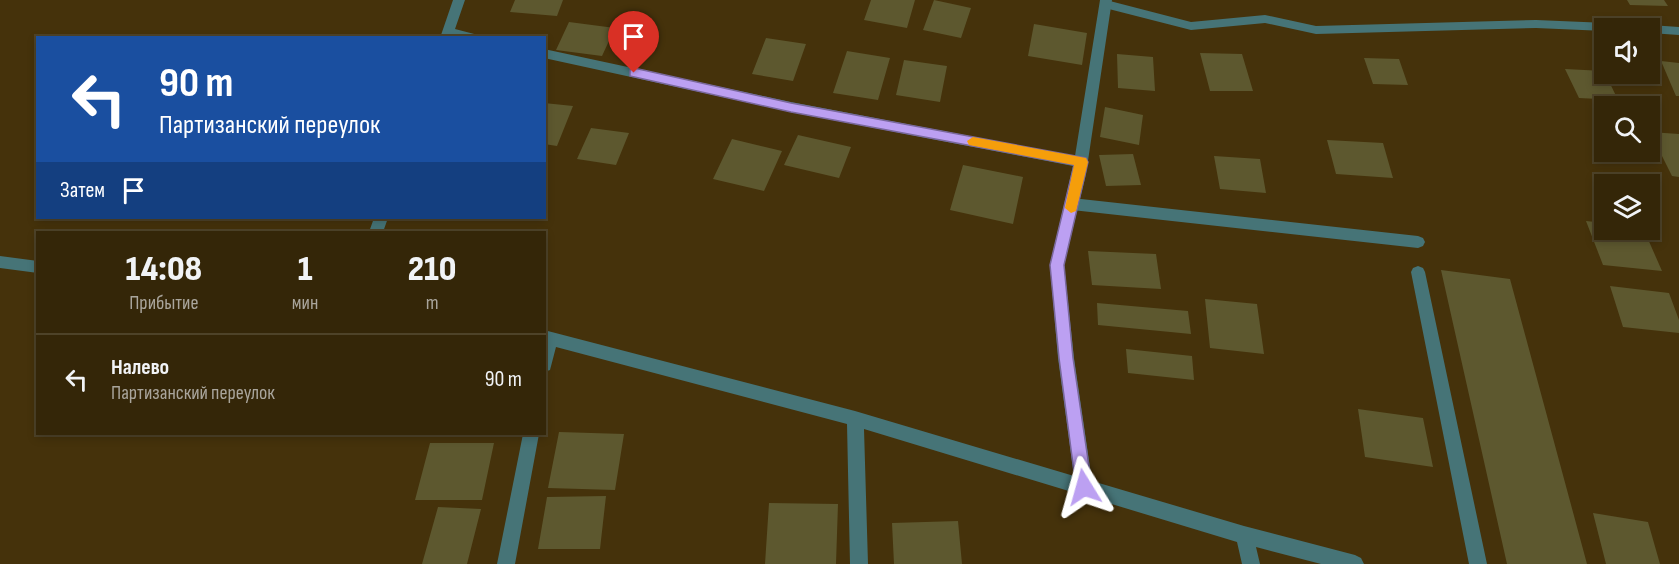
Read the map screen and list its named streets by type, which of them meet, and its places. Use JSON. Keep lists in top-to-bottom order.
{
  "page": {
    "turn": ["90 m", "Партизанский переулок"],
    "then": "Затем",
    "eta": [
      "14:08",
      "Прибытие",
      "1",
      "мин",
      "210",
      "m"
    ],
    "list": [
      {
        "name": "Налево",
        "note": "Партизанский переулок",
        "value": "90 m"
      }
    ]
  }
}
